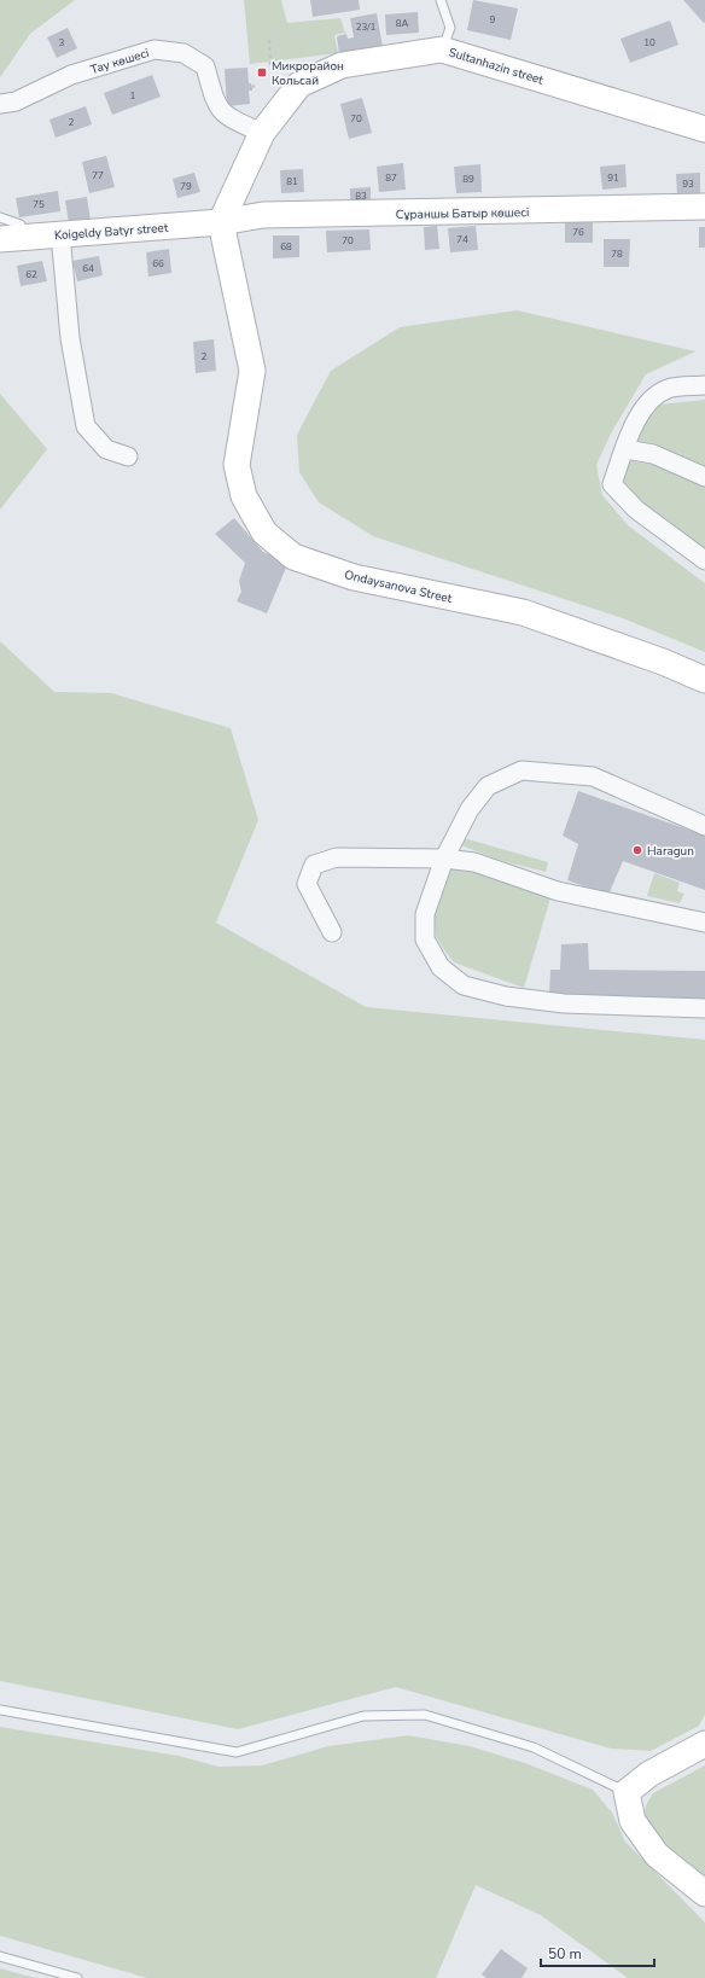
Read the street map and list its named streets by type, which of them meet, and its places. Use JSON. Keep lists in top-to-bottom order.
{
  "streets": {
    "street": [
      "Тау көшесі",
      "Sultanhazin street",
      "Сұраншы Батыр көшесі",
      "Koigeldy Batyr street",
      "Ondaysanova Street"
    ]
  },
  "crossings": [
    ["Тау көшесі", "Sultanhazin street"],
    ["Sultanhazin street", "Сұраншы Батыр көшесі"],
    ["Sultanhazin street", "Koigeldy Batyr street"],
    ["Sultanhazin street", "Ondaysanova Street"],
    ["Сұраншы Батыр көшесі", "Koigeldy Batyr street"],
    ["Сұраншы Батыр көшесі", "Ondaysanova Street"],
    ["Koigeldy Batyr street", "Ondaysanova Street"]
  ],
  "places": {
    "transit": ["Микрорайон Кольсай"],
    "other": ["Haragun"]
  },
  "house_numbers": [
    "9",
    "8А",
    "23/1",
    "3",
    "10",
    "1",
    "70",
    "2",
    "77",
    "87",
    "91",
    "89",
    "81",
    "93",
    "79",
    "83",
    "75",
    "76",
    "74",
    "70",
    "68",
    "78",
    "66",
    "64",
    "62",
    "2"
  ],
  "scale_bar": "50 m"
}
